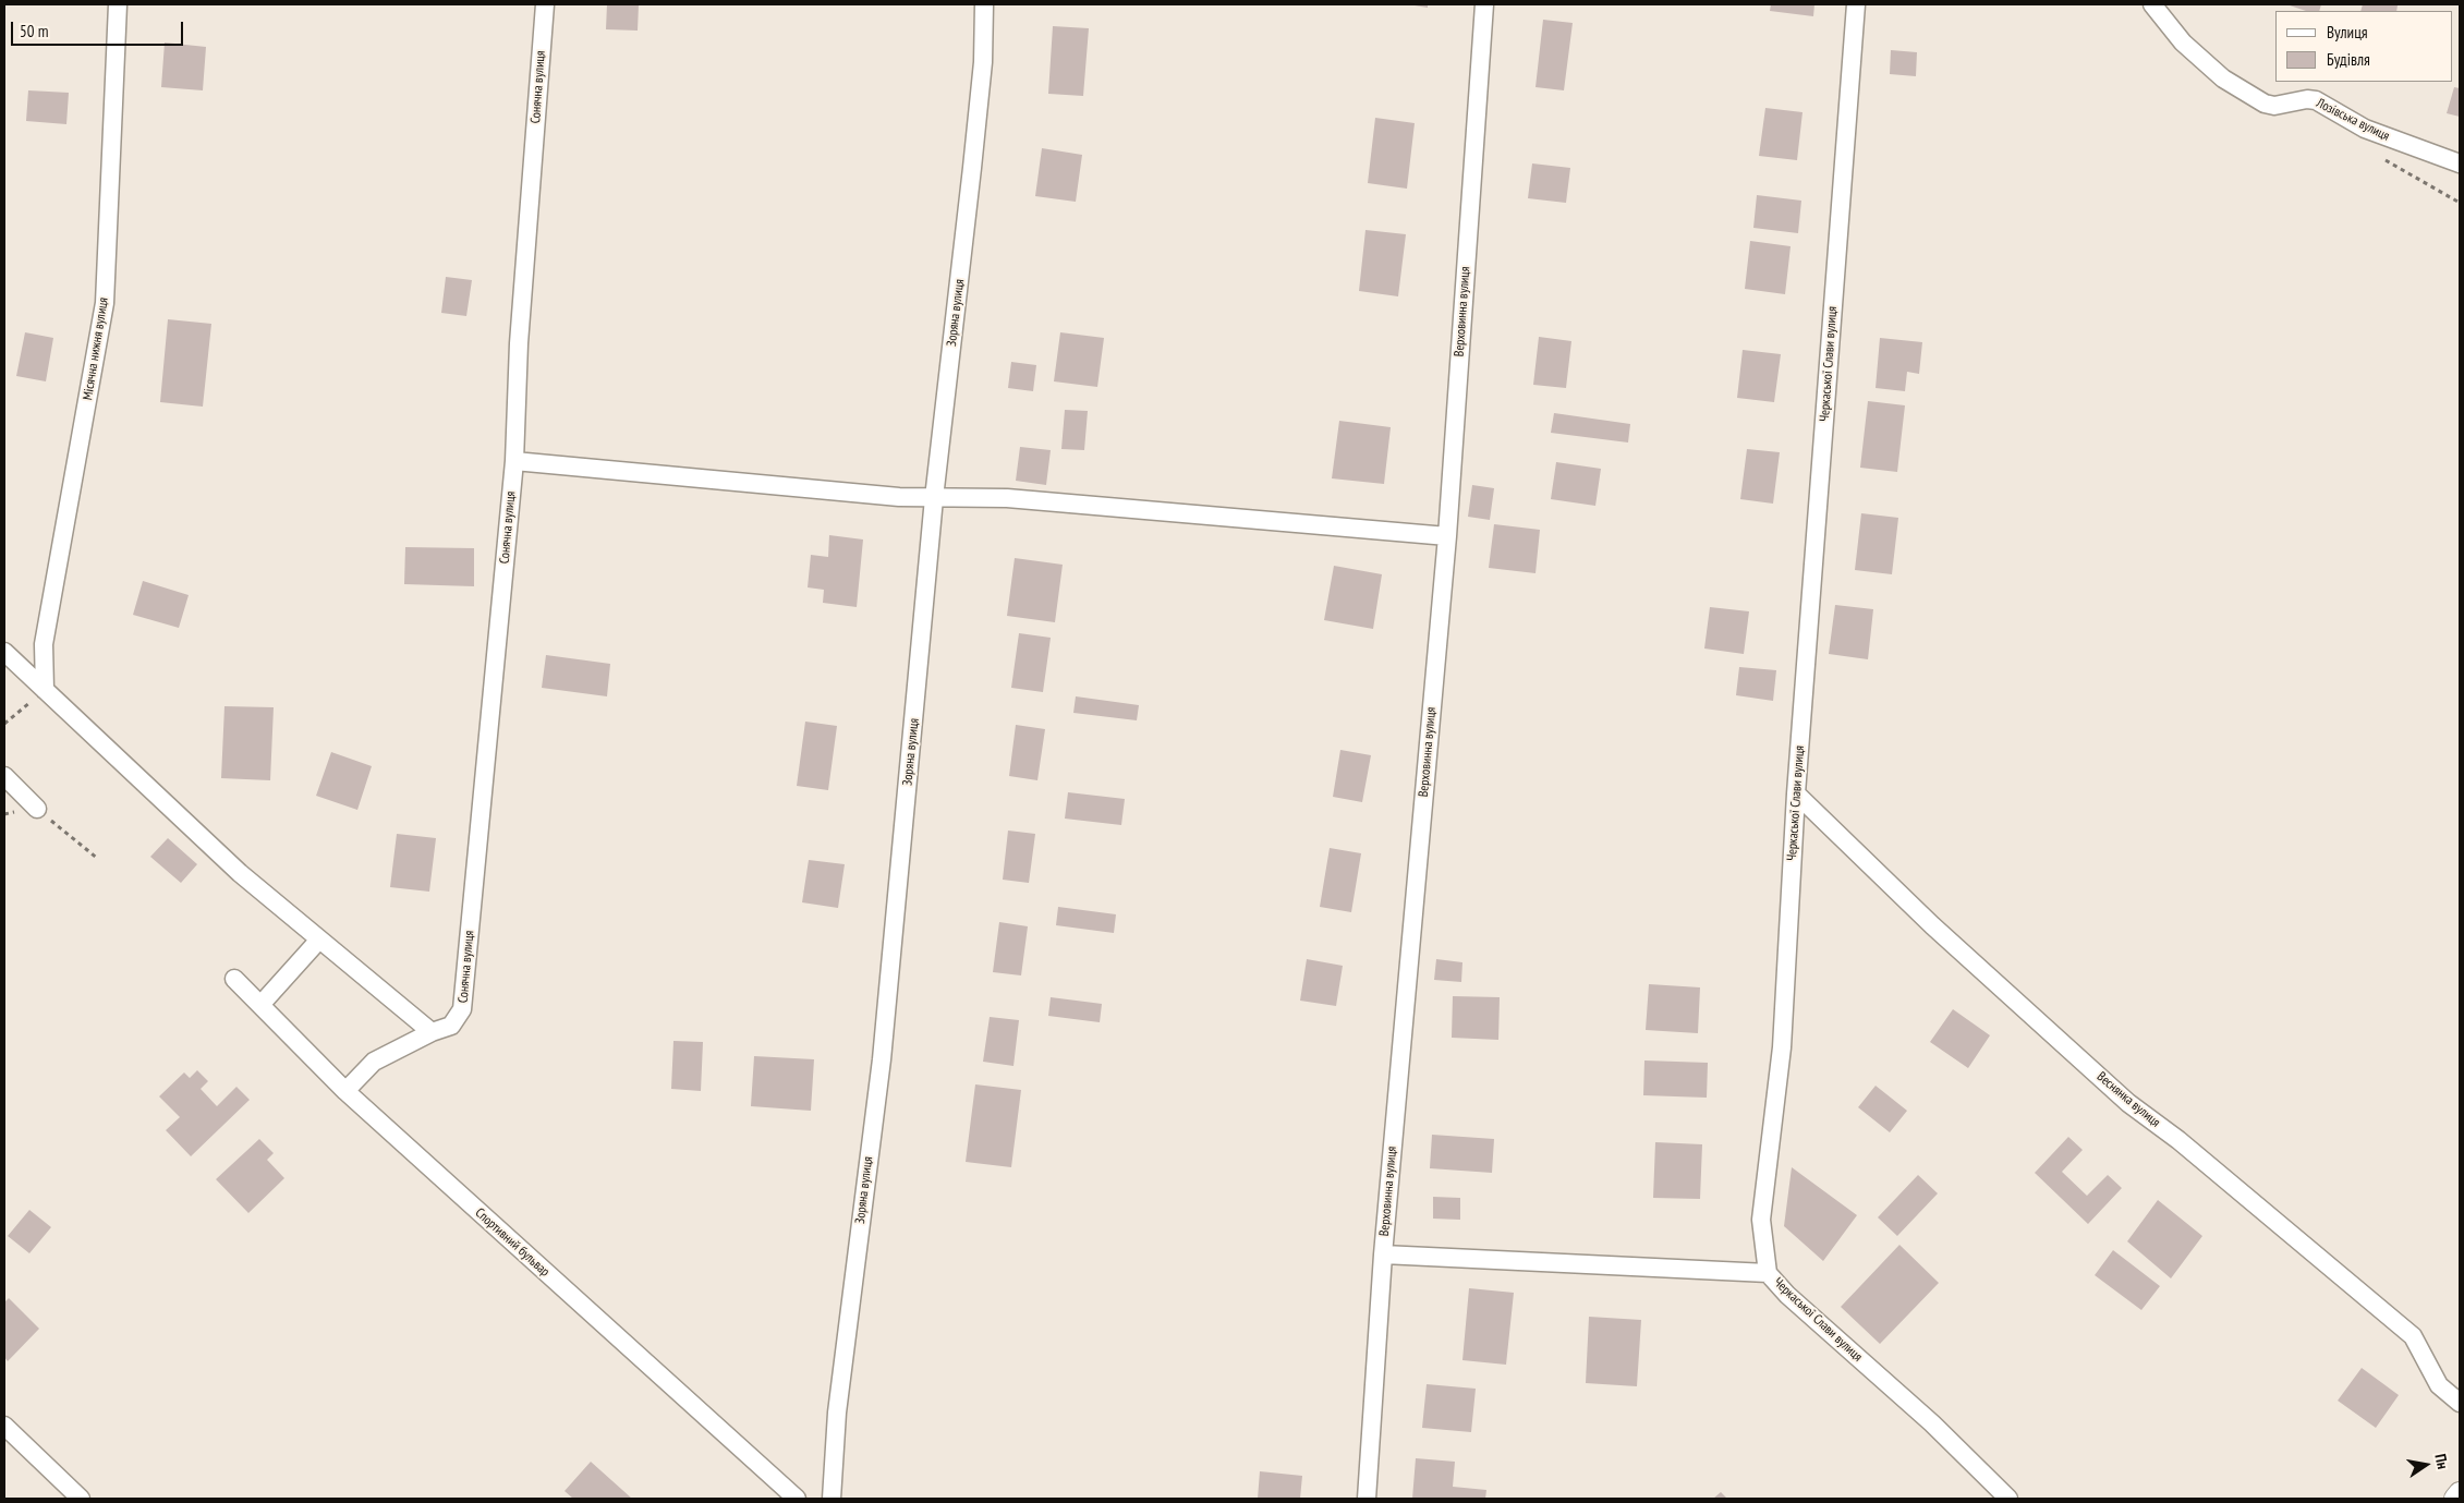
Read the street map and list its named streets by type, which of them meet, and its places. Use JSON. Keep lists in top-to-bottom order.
{
  "streets": {
    "street": [
      "Сонячна вулиця",
      "Лозівська вулиця",
      "Верховинна вулиця",
      "Зоряна вулиця",
      "Місячна нижня вулиця",
      "Черкаської Слави вулиця",
      "Веснянка вулиця",
      "Спортивний бульвар"
    ]
  },
  "crossings": [
    ["Сонячна вулиця", "Спортивний бульвар"],
    ["Черкаської Слави вулиця", "Веснянка вулиця"]
  ],
  "legend": ["Вулиця", "Будівля"],
  "scale_bar": "50 m",
  "north": "right"
}
